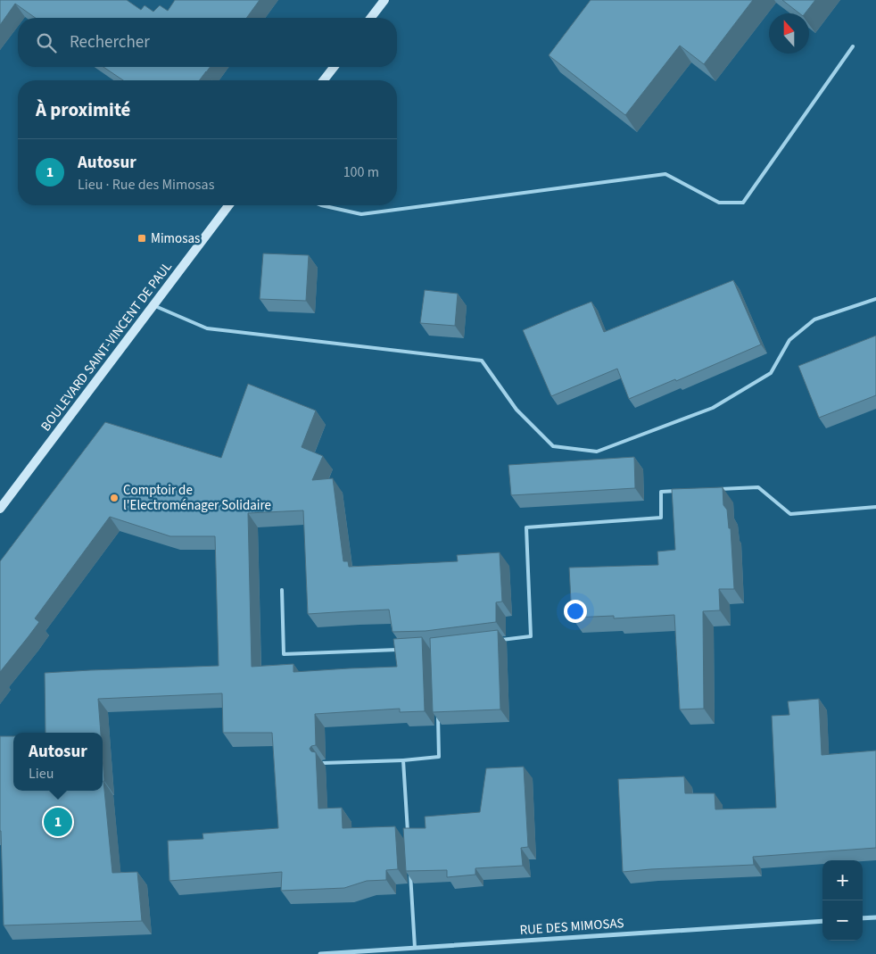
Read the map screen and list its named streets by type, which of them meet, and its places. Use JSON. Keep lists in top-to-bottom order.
{
  "streets": {
    "main road": ["BOULEVARD SAINT-VINCENT DE PAUL"],
    "street": ["RUE DES MIMOSAS"]
  },
  "places": {
    "transit": ["Mimosas"],
    "other": ["Comptoir de l'Electroménager Solidaire"]
  },
  "north": "top",
  "page": {
    "search": "Rechercher",
    "heading": "À proximité",
    "list": [
      {
        "mark": "1",
        "name": "Autosur",
        "note": "Lieu · Rue des Mimosas",
        "value": "100 m"
      }
    ],
    "popup": ["Autosur", "Lieu"],
    "pins": "1",
    "map_buttons": ["+", "−"]
  }
}
